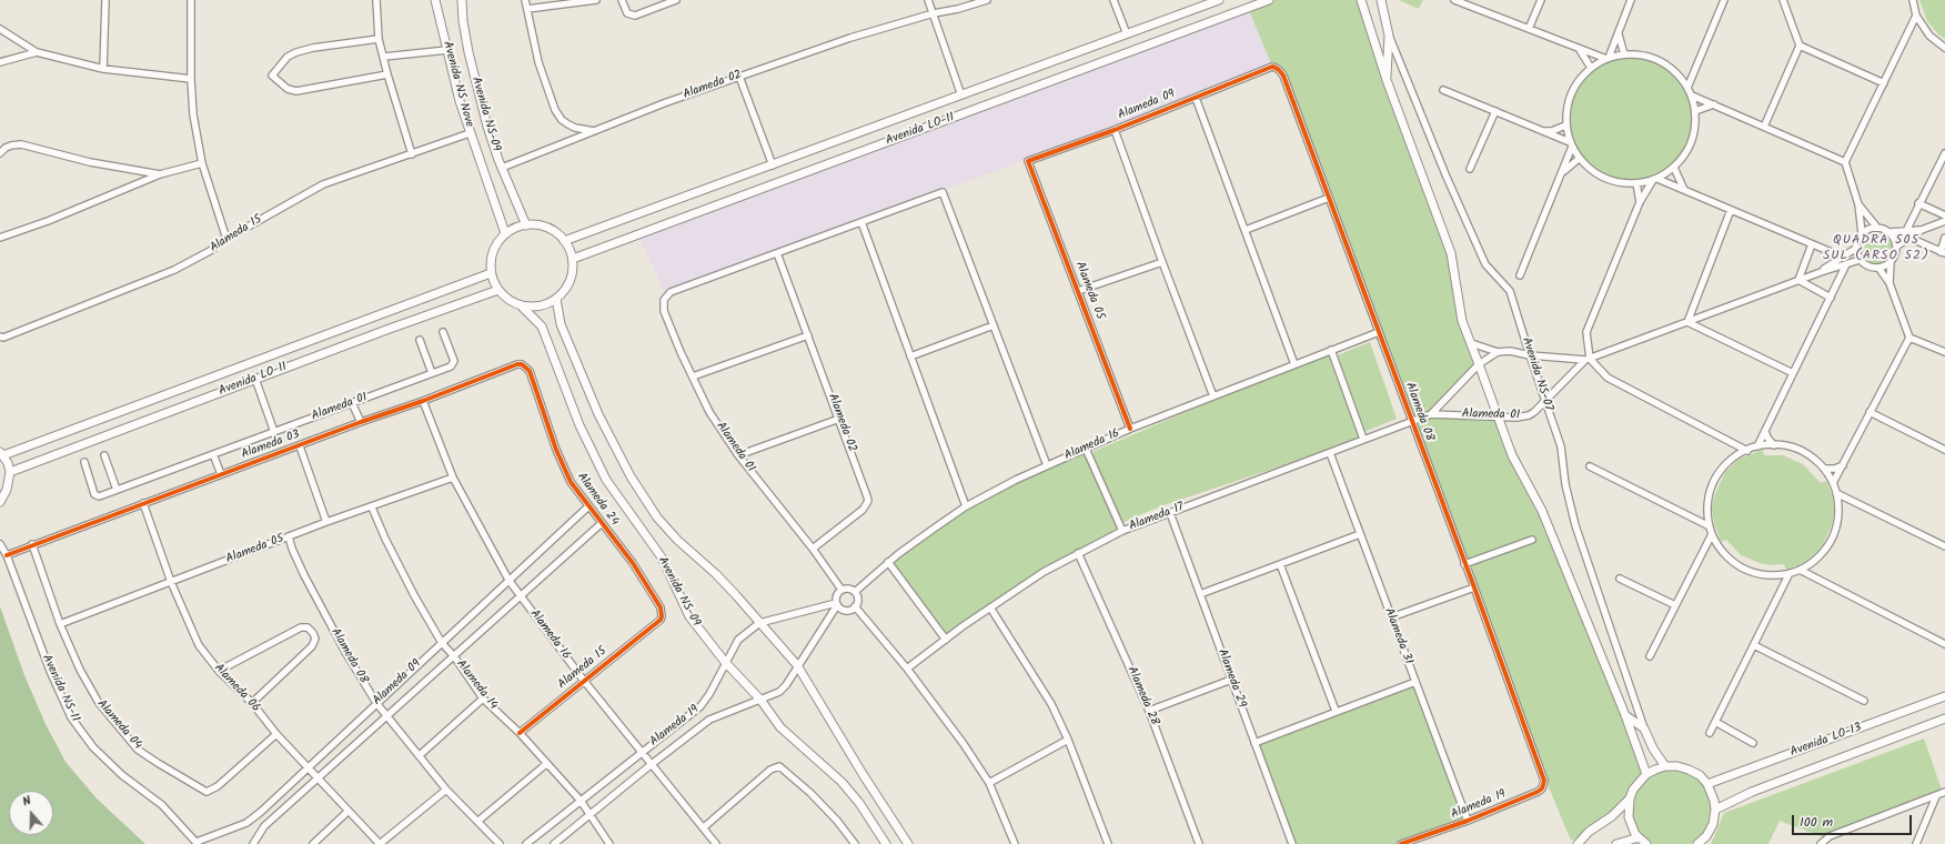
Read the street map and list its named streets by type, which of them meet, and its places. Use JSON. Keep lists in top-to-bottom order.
{
  "streets": {
    "street": [
      "Avenida NS Nove",
      "Alameda 02",
      "Alameda 09",
      "Avenida NS-09",
      "Avenida LO-11",
      "Alameda 15",
      "Alameda 05",
      "Avenida NS-07",
      "Alameda 01",
      "Alameda 08",
      "Alameda 03",
      "Alameda 16",
      "Alameda 24",
      "Alameda 17",
      "Alameda 31",
      "Alameda 29",
      "Alameda 14",
      "Avenida NS-11",
      "Alameda 06",
      "Alameda 28",
      "Alameda 04",
      "Alameda 19",
      "Avenida LO-13"
    ]
  },
  "crossings": [
    ["Avenida NS Nove", "Avenida NS-09"],
    ["Avenida NS Nove", "Alameda 15"],
    ["Alameda 02", "Avenida NS-09"],
    ["Alameda 02", "Alameda 01"],
    ["Alameda 09", "Alameda 05"],
    ["Alameda 09", "Alameda 08"],
    ["Alameda 09", "Alameda 16"],
    ["Alameda 09", "Alameda 24"],
    ["Alameda 09", "Alameda 14"],
    ["Alameda 09", "Avenida NS-11"],
    ["Alameda 09", "Alameda 06"],
    ["Avenida NS-09", "Avenida LO-11"],
    ["Avenida NS-09", "Alameda 19"],
    ["Alameda 15", "Alameda 16"],
    ["Alameda 15", "Alameda 24"],
    ["Alameda 15", "Alameda 14"],
    ["Alameda 05", "Alameda 08"],
    ["Alameda 05", "Alameda 16"],
    ["Alameda 05", "Alameda 14"],
    ["Alameda 05", "Alameda 06"],
    ["Alameda 05", "Alameda 04"],
    ["Avenida NS-07", "Alameda 01"],
    ["Alameda 01", "Alameda 16"],
    ["Alameda 01", "Alameda 17"],
    ["Alameda 01", "Alameda 19"],
    ["Alameda 08", "Alameda 16"],
    ["Alameda 08", "Alameda 17"],
    ["Alameda 08", "Alameda 19"],
    ["Alameda 03", "Alameda 16"],
    ["Alameda 03", "Alameda 24"],
    ["Alameda 03", "Avenida NS-11"],
    ["Alameda 03", "Alameda 06"],
    ["Alameda 03", "Alameda 04"],
    ["Alameda 16", "Alameda 19"],
    ["Alameda 17", "Alameda 31"],
    ["Alameda 17", "Alameda 29"],
    ["Alameda 17", "Alameda 28"],
    ["Alameda 31", "Alameda 19"],
    ["Alameda 14", "Alameda 19"],
    ["Alameda 06", "Alameda 04"]
  ],
  "districts": ["QUADRA 505 SUL (ARSO 52)"],
  "scale_bar": "100 m",
  "north": "top"
}
